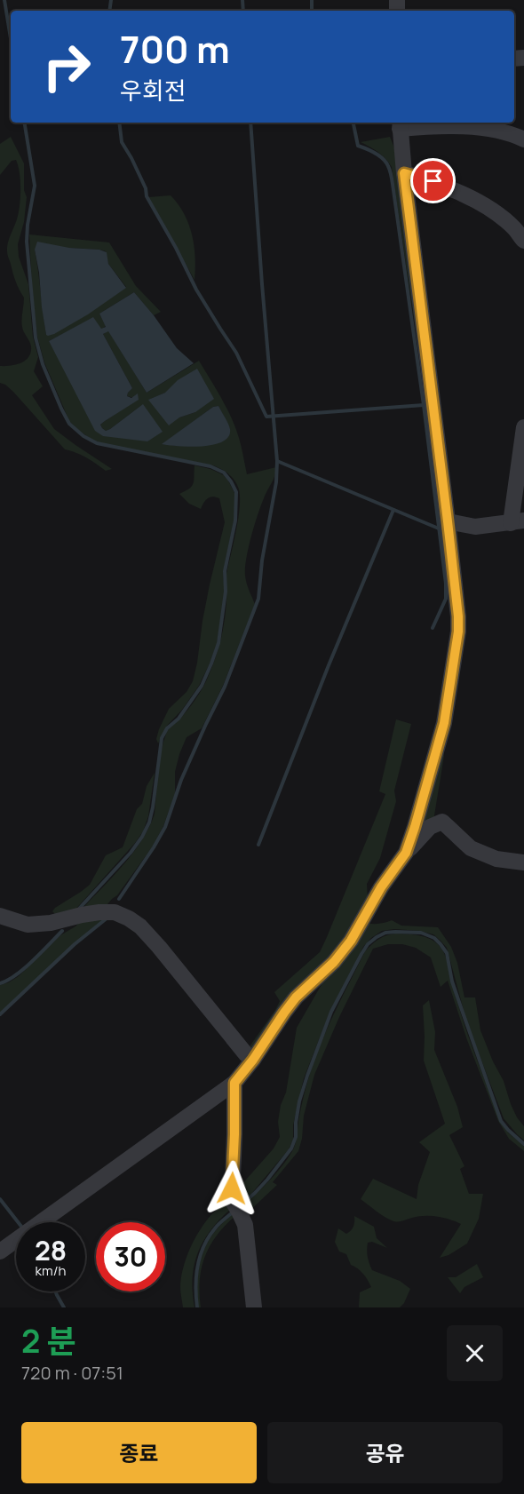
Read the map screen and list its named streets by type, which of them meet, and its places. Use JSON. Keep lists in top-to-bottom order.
{
  "page": {
    "turn": ["700 m", "우회전"],
    "speed": "28 km/h",
    "limit": "30",
    "heading": ["2 분", "720 m · 07:51"],
    "buttons": ["종료", "공유"]
  }
}
